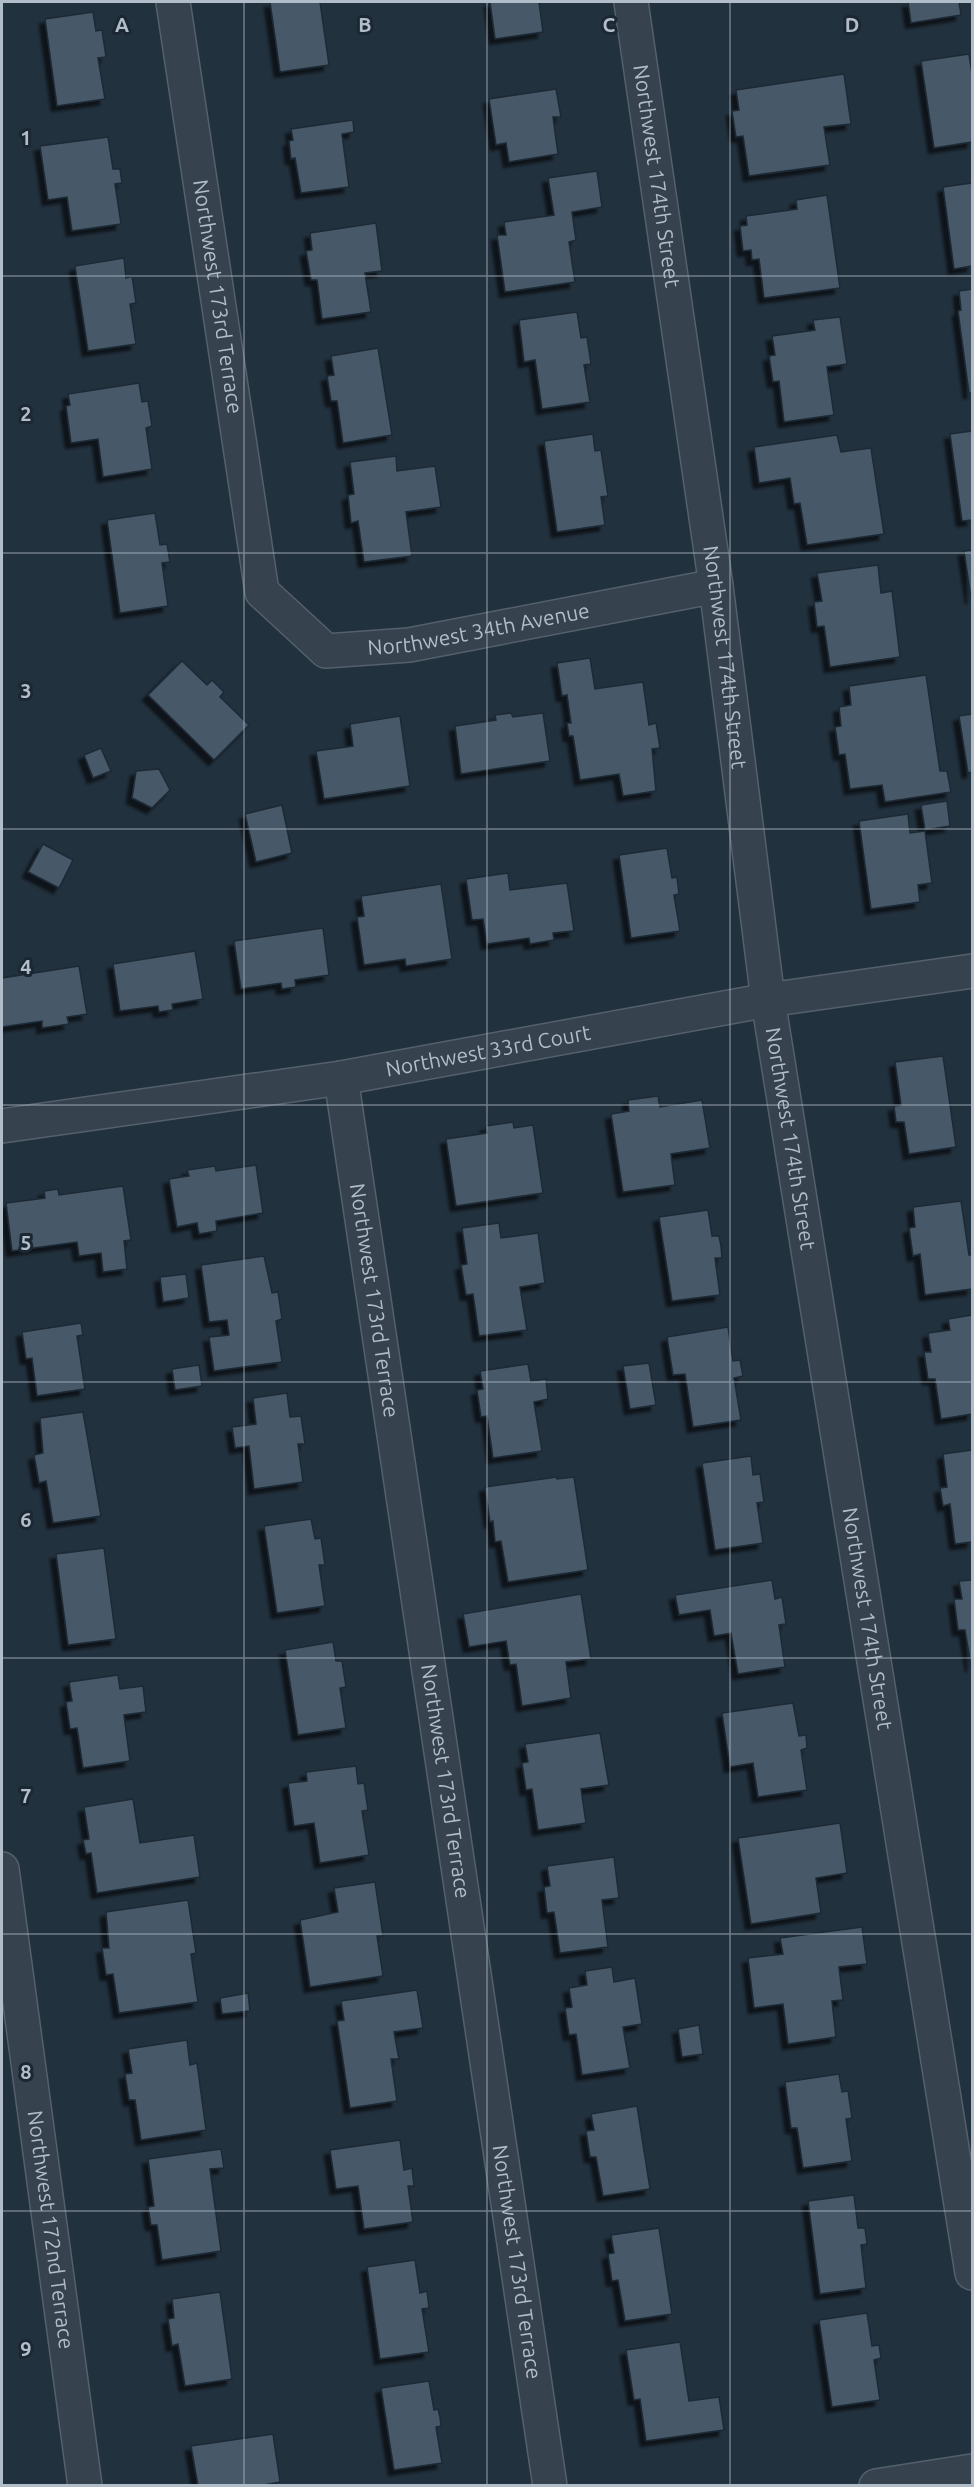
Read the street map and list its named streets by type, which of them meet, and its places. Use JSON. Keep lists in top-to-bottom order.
{
  "streets": {
    "street": [
      "Northwest 174th Street",
      "Northwest 173rd Terrace",
      "Northwest 34th Avenue",
      "Northwest 33rd Court",
      "Northwest 172nd Terrace"
    ]
  },
  "crossings": [
    ["Northwest 174th Street", "Northwest 34th Avenue"],
    ["Northwest 174th Street", "Northwest 33rd Court"],
    ["Northwest 173rd Terrace", "Northwest 34th Avenue"],
    ["Northwest 173rd Terrace", "Northwest 33rd Court"]
  ],
  "grid": {
    "columns": [
      "A",
      "B",
      "C",
      "D"
    ],
    "rows": [
      "1",
      "2",
      "3",
      "4",
      "5",
      "6",
      "7",
      "8",
      "9"
    ]
  }
}
